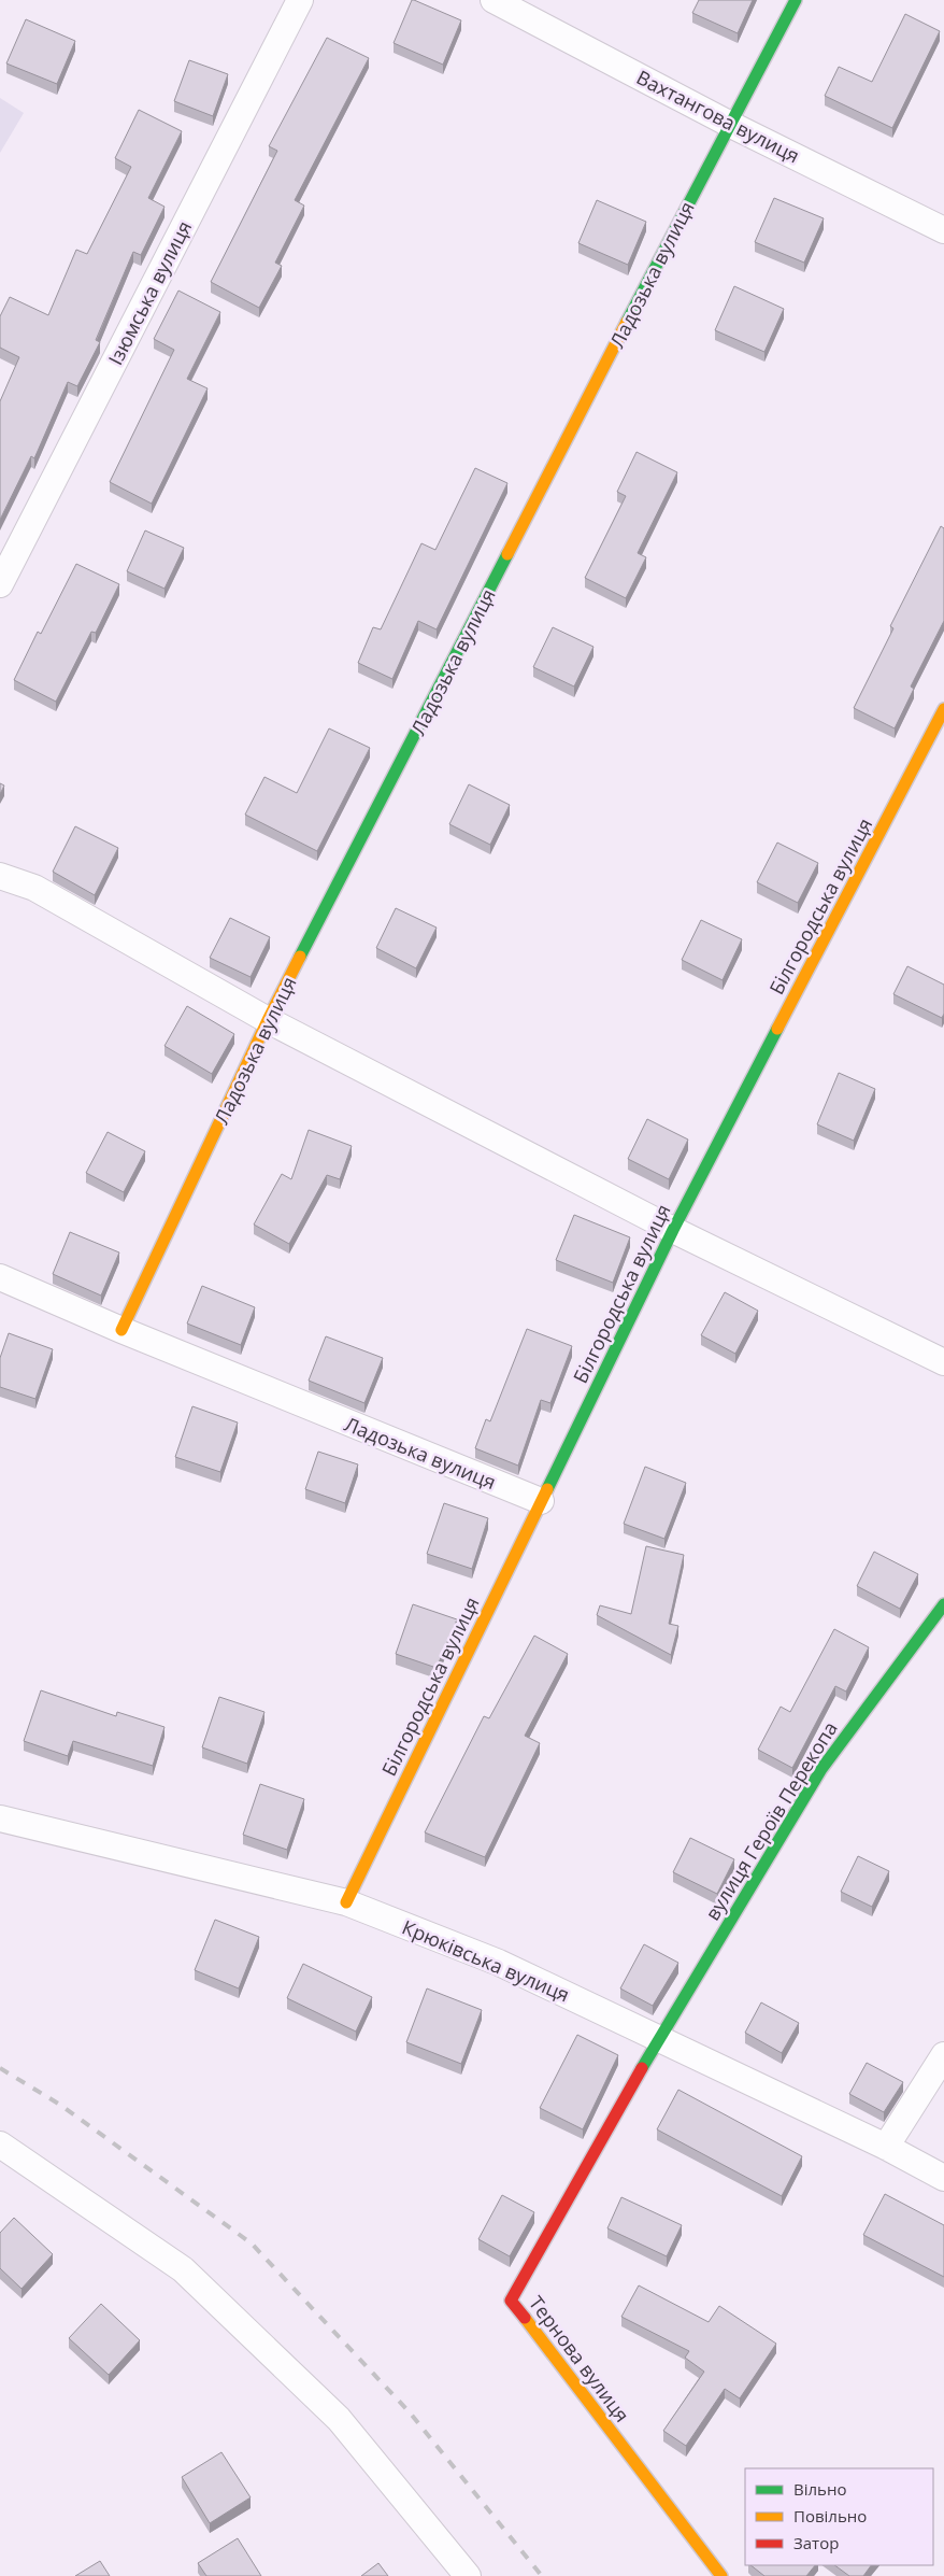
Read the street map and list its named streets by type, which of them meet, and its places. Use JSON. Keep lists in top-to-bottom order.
{
  "streets": {
    "street": [
      "Вахтангова вулиця",
      "Ладозька вулиця",
      "Ізюмська вулиця",
      "Білгородська вулиця",
      "вулиця Героїв Перекопа",
      "Крюківська вулиця",
      "Тернова вулиця"
    ]
  },
  "crossings": [
    ["Вахтангова вулиця", "Ладозька вулиця"],
    ["Ладозька вулиця", "Білгородська вулиця"],
    ["Білгородська вулиця", "Крюківська вулиця"],
    ["вулиця Героїв Перекопа", "Крюківська вулиця"],
    ["вулиця Героїв Перекопа", "Тернова вулиця"],
    ["Крюківська вулиця", "Тернова вулиця"]
  ],
  "legend": ["Вільно", "Повільно", "Затор"]
}
